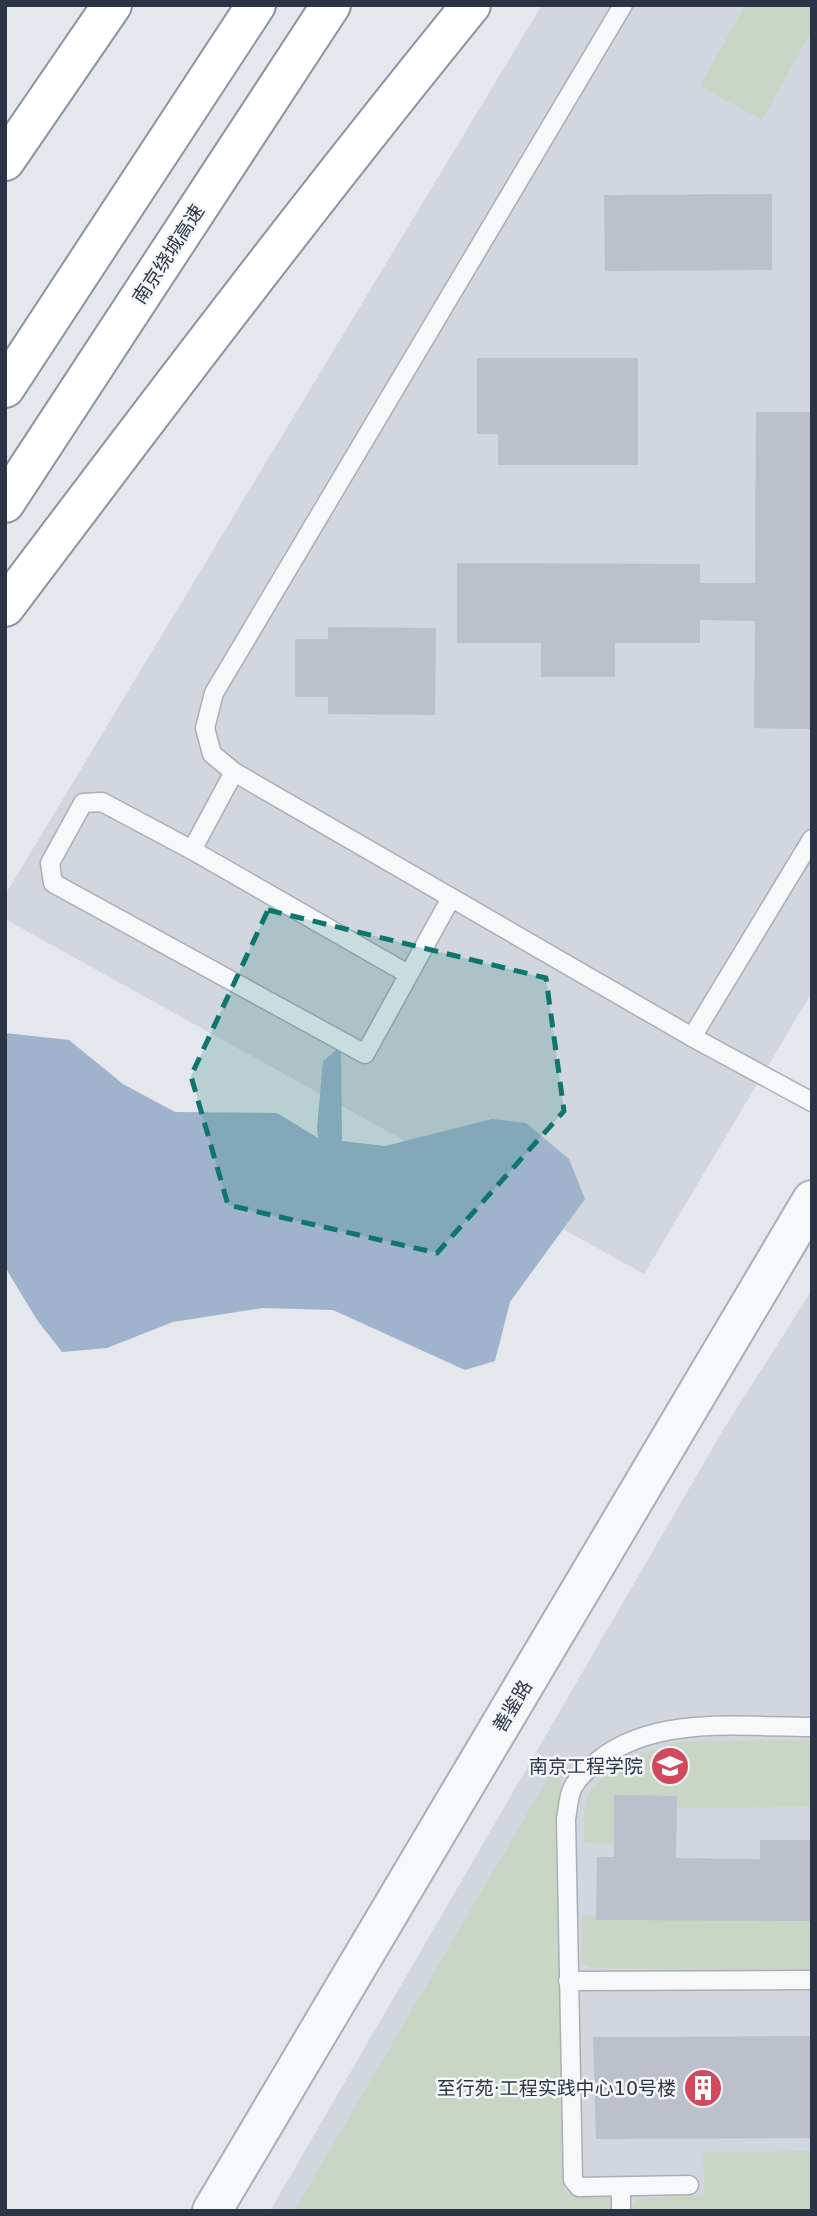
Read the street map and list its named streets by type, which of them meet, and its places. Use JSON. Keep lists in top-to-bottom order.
{
  "streets": {
    "highway": ["南京绕城高速"],
    "street": ["善鉴路"]
  },
  "places": {
    "school or university": ["南京工程学院"],
    "building": ["至行苑·工程实践中心10号楼"]
  }
}
